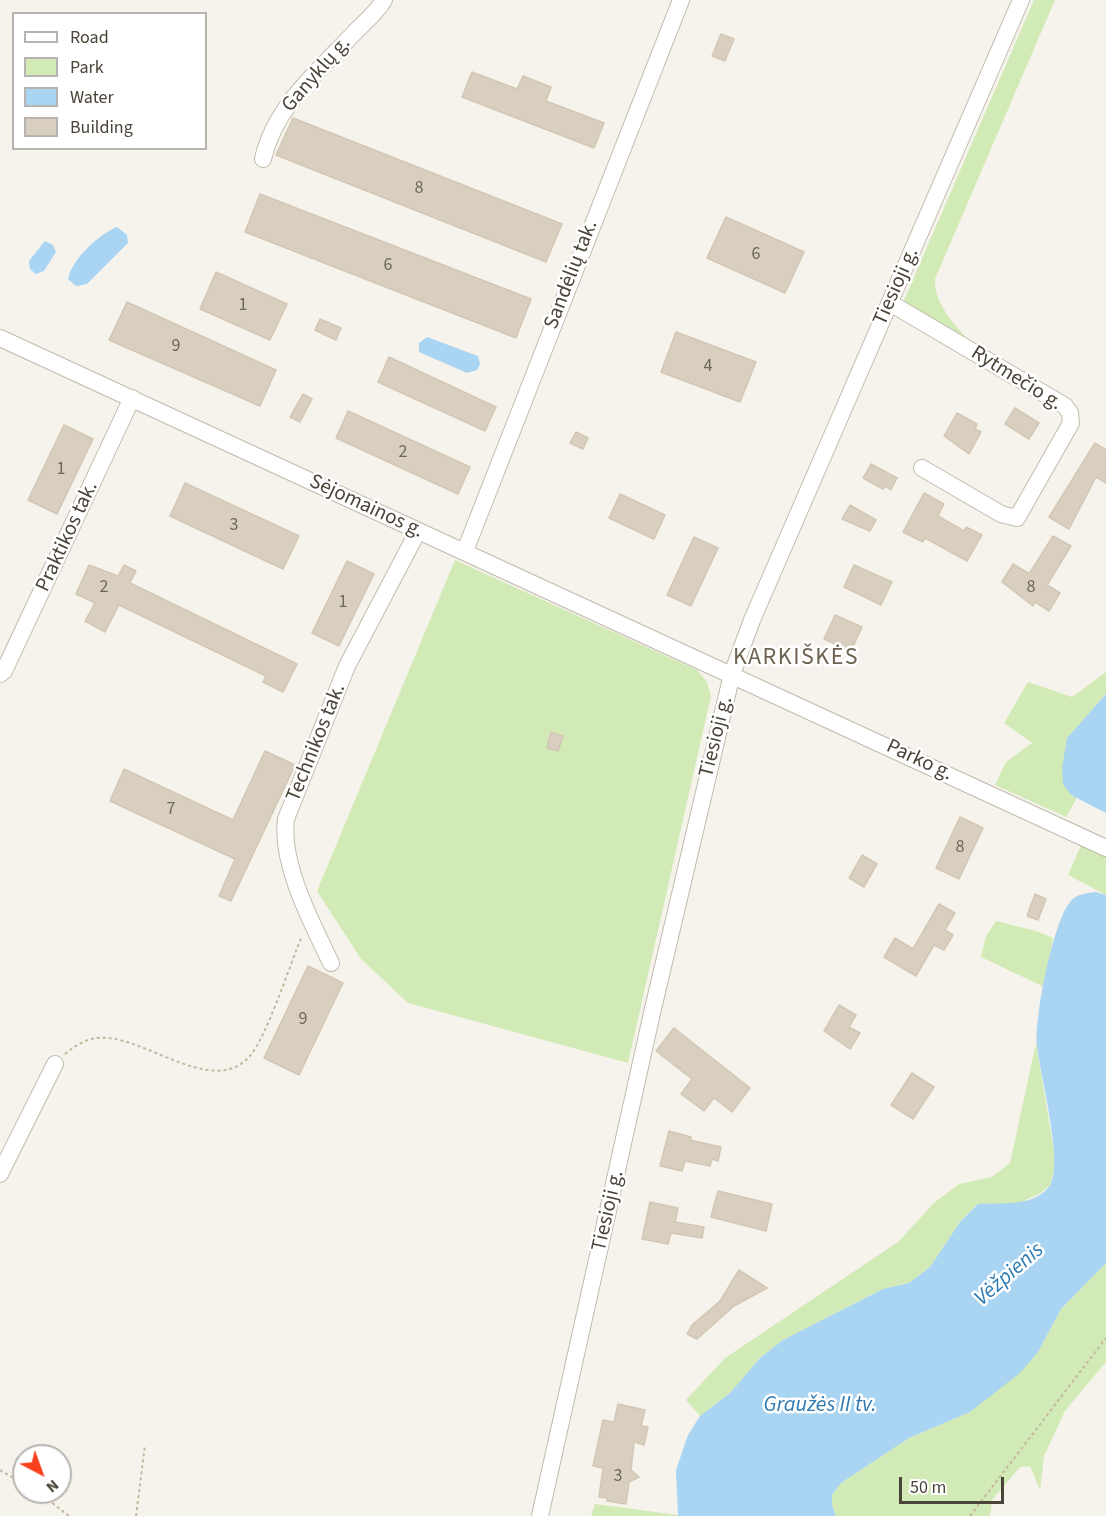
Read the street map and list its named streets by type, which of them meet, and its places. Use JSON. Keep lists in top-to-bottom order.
{
  "streets": {
    "street": [
      "Ganyklų g.",
      "Sandėlių tak.",
      "Tiesioji g.",
      "Rytmečio g.",
      "Sėjomainos g.",
      "Praktikos tak.",
      "Technikos tak.",
      "Parko g."
    ]
  },
  "crossings": [
    ["Sandėlių tak.", "Sėjomainos g."],
    ["Tiesioji g.", "Rytmečio g."],
    ["Tiesioji g.", "Sėjomainos g."],
    ["Tiesioji g.", "Parko g."],
    ["Sėjomainos g.", "Praktikos tak."],
    ["Sėjomainos g.", "Technikos tak."],
    ["Sėjomainos g.", "Parko g."]
  ],
  "districts": ["KARKIŠKĖS"],
  "water": ["Vėžpienis", "Graužės II tv."],
  "house_numbers": [
    "8",
    "6",
    "6",
    "1",
    "9",
    "4",
    "2",
    "1",
    "3",
    "2",
    "8",
    "1",
    "7",
    "8",
    "9",
    "3"
  ],
  "legend": [
    "Road",
    "Park",
    "Water",
    "Building"
  ],
  "scale_bar": "50 m",
  "north": "bottom right"
}
